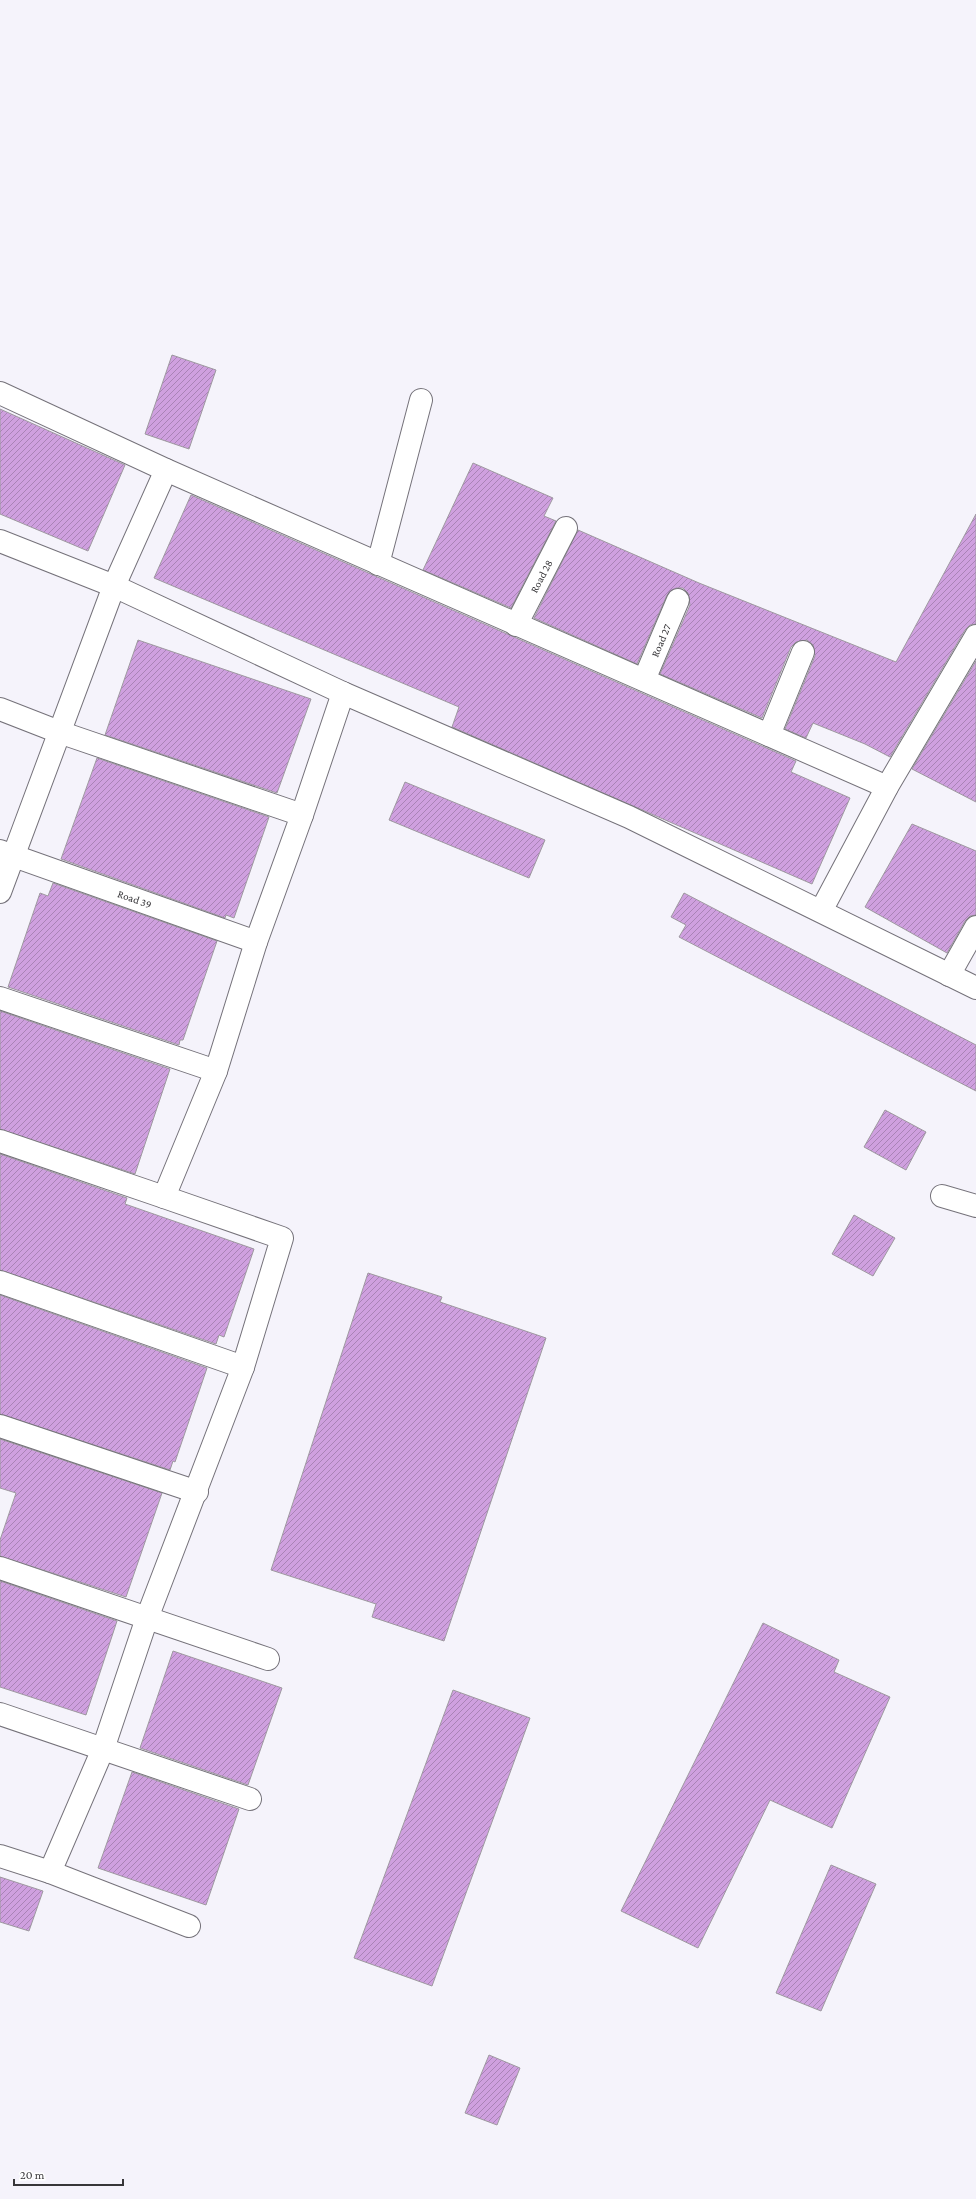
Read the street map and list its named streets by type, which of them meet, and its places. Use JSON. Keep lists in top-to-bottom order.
{
  "streets": {
    "street": ["Road 28", "Road 27", "Road 39"]
  },
  "scale_bar": "20 m"
}
